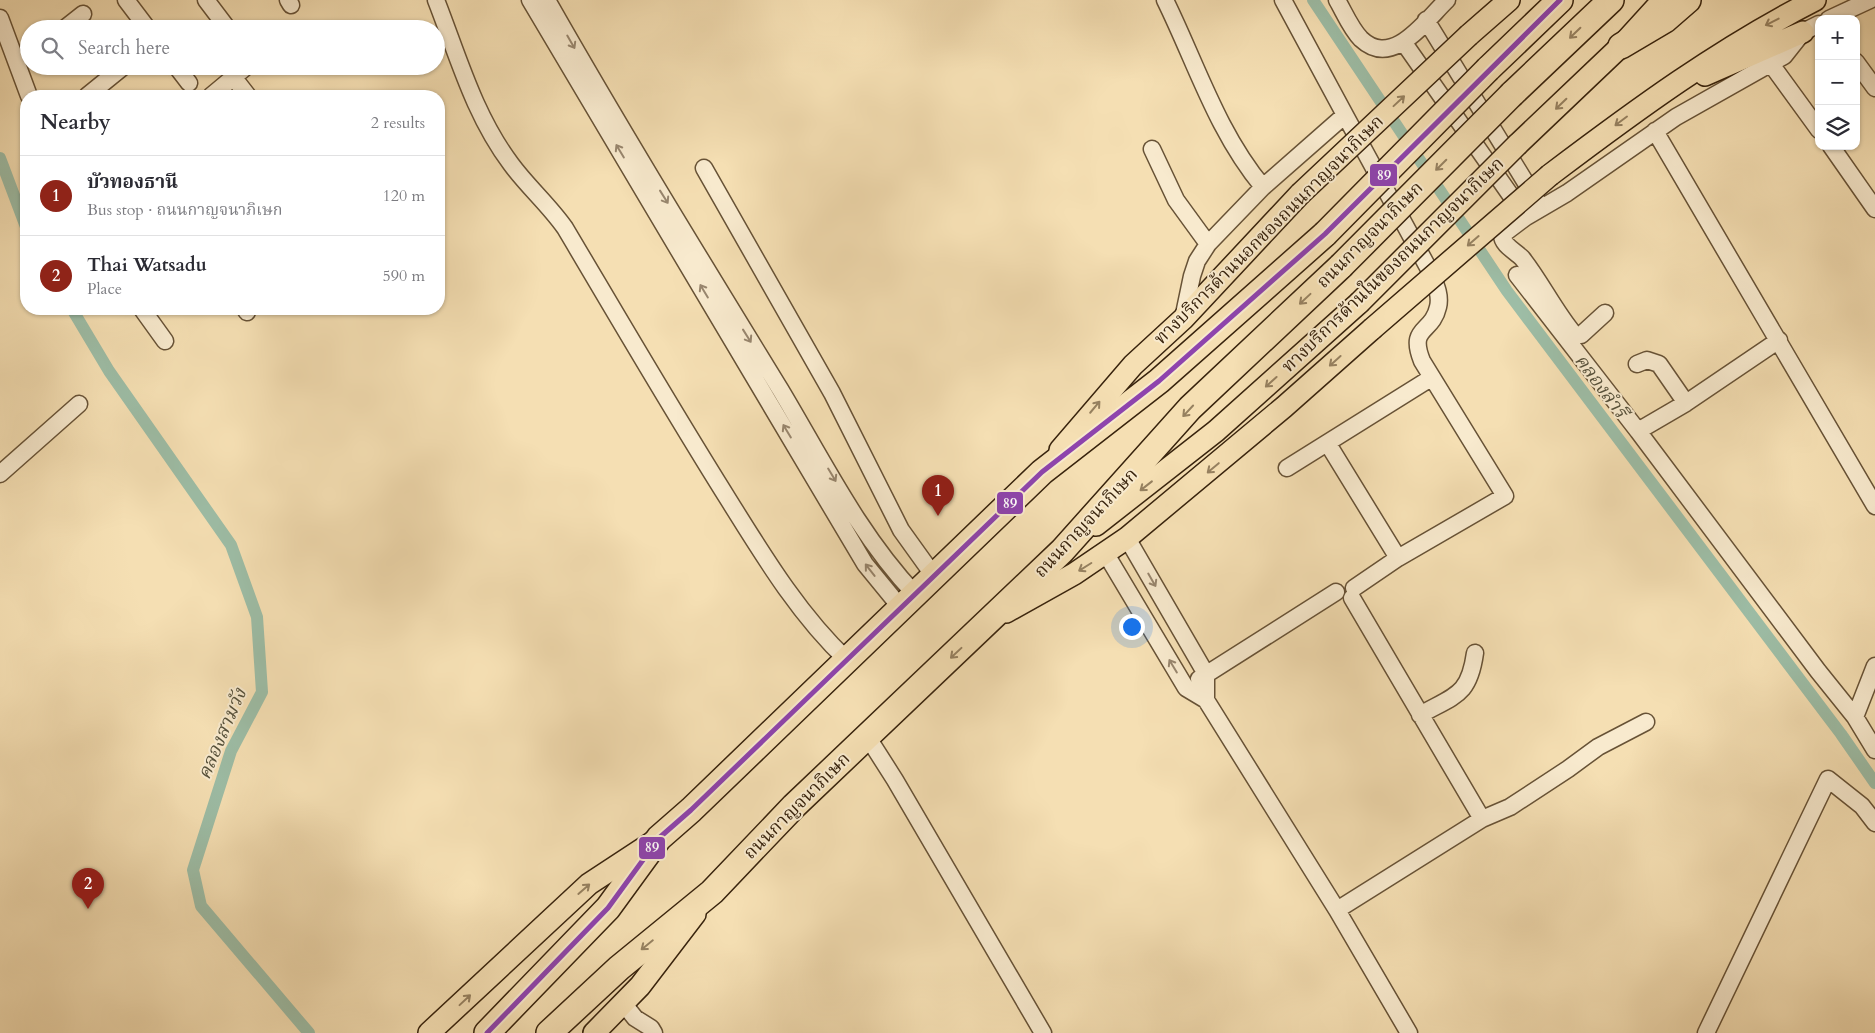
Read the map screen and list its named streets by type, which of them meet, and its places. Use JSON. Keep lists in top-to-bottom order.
{
  "streets": {
    "highway": ["ถนนกาญจนาภิเษก"],
    "main road": ["ทางบริการด้านนอกของถนนกาญจนาภิเษก", "ทางบริการด้านในของถนนกาญจนาภิเษก"]
  },
  "crossings": [
    ["ทางบริการด้านนอกของถนนกาญจนาภิเษก", "ถนนกาญจนาภิเษก"],
    ["ถนนกาญจนาภิเษก", "ทางบริการด้านในของถนนกาญจนาภิเษก"]
  ],
  "water": ["คลองลำรี", "คลองสามวัง"],
  "lines": ["transit line 89"],
  "page": {
    "map_buttons": ["+", "−"],
    "search": "Search here",
    "heading": ["Nearby", "2 results"],
    "list": [
      {
        "mark": "1",
        "name": "บัวทองธานี",
        "note": "Bus stop · ถนนกาญจนาภิเษก",
        "value": "120 m"
      },
      {
        "mark": "2",
        "name": "Thai Watsadu",
        "note": "Place",
        "value": "590 m"
      }
    ],
    "pins": ["1", "2"]
  }
}
